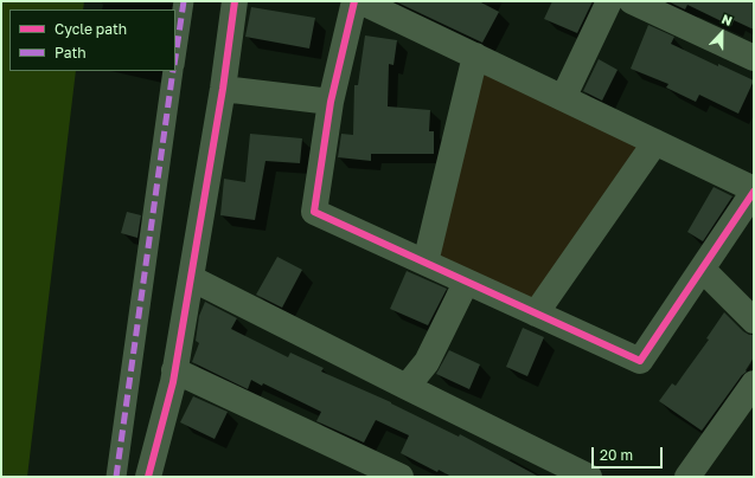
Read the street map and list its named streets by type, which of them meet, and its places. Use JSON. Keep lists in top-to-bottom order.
{
  "legend": ["Cycle path", "Path"],
  "scale_bar": "20 m",
  "north": "top"
}
